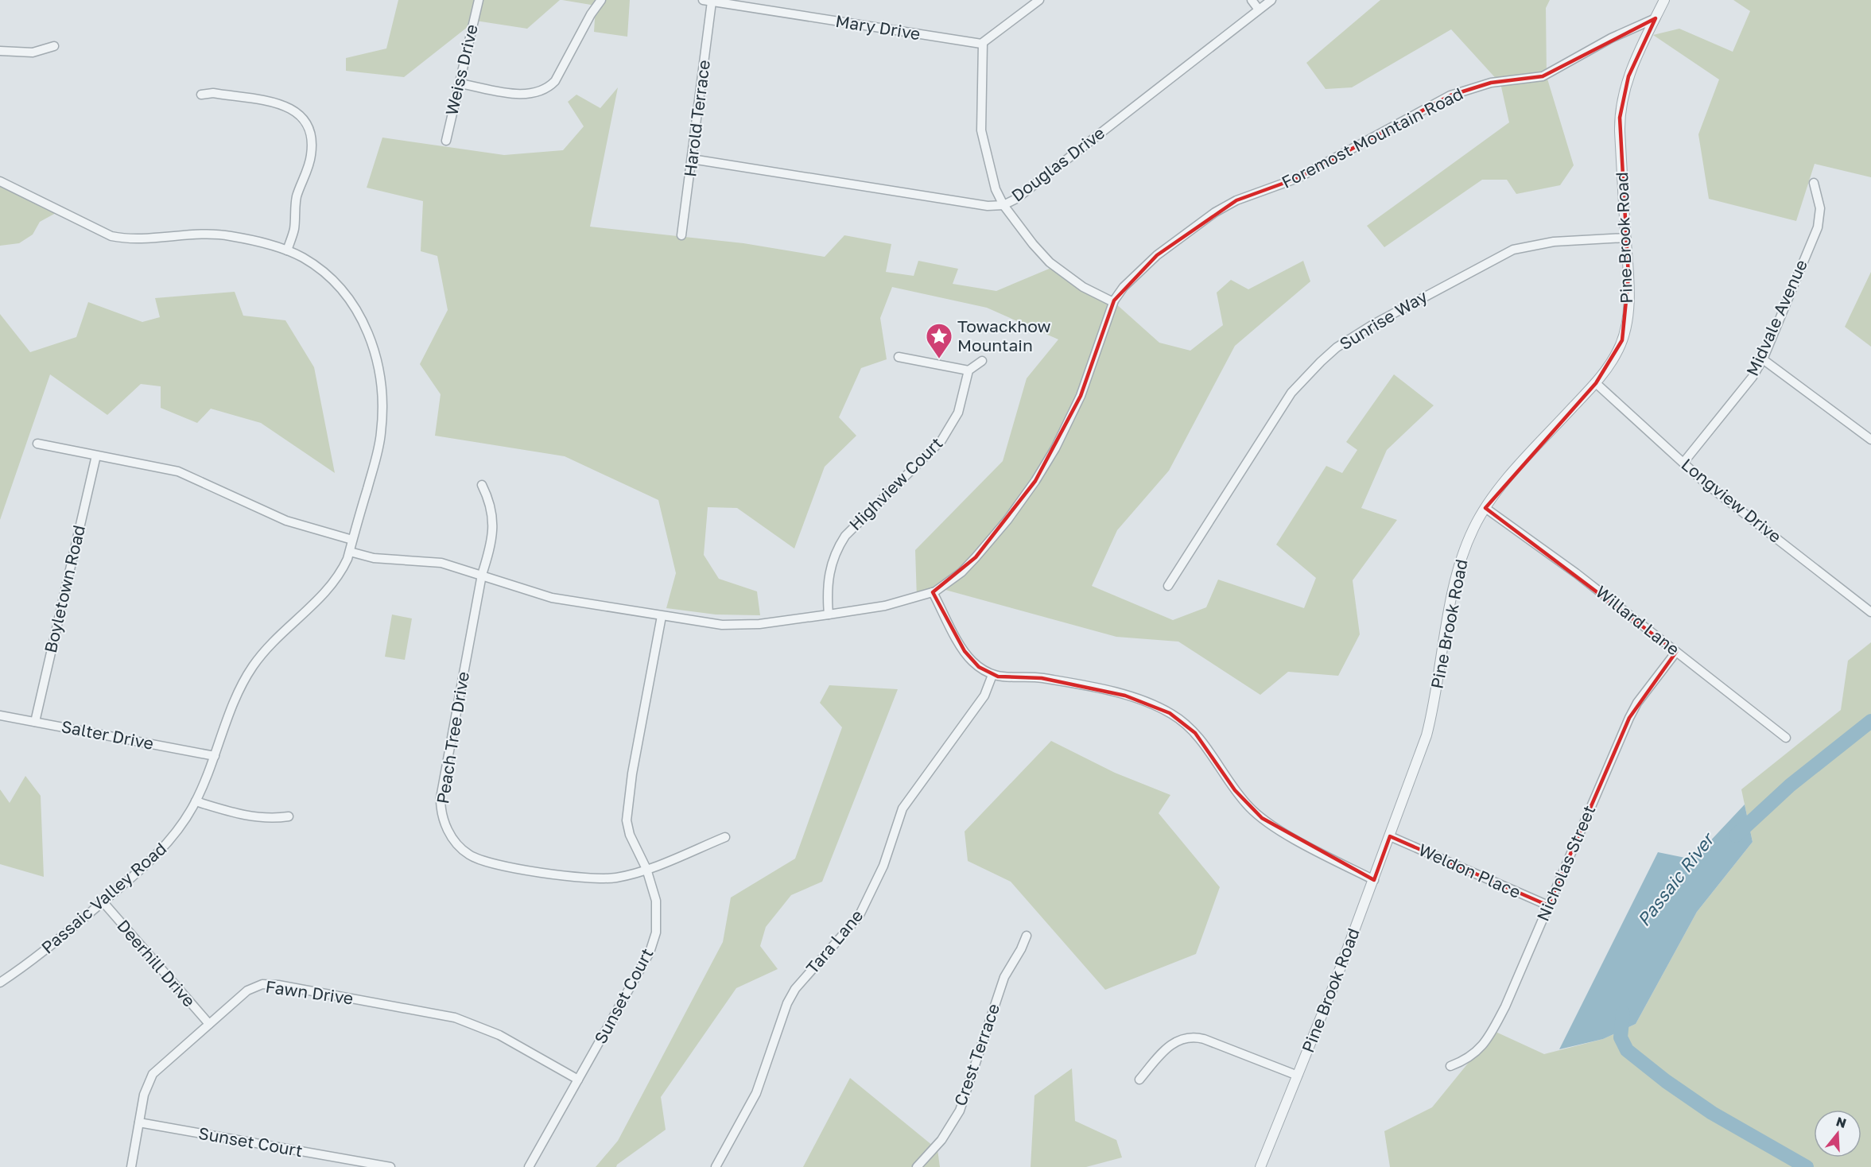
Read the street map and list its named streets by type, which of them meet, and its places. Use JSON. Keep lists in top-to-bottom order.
{
  "streets": {
    "street": [
      "Mary Drive",
      "Weiss Drive",
      "Harold Terrace",
      "Foremost Mountain Road",
      "Douglas Drive",
      "Pine Brook Road",
      "Midvale Avenue",
      "Sunrise Way",
      "Highview Court",
      "Longview Drive",
      "Boyletown Road",
      "Willard Lane",
      "Salter Drive",
      "Peach Tree Drive",
      "Nicholas Street",
      "Weldon Place",
      "Passaic Valley Road",
      "Tara Lane",
      "Deerhill Drive",
      "Fawn Drive",
      "Sunset Court",
      "Crest Terrace"
    ]
  },
  "crossings": [
    ["Mary Drive", "Harold Terrace"],
    ["Harold Terrace", "Douglas Drive"],
    ["Foremost Mountain Road", "Pine Brook Road"],
    ["Foremost Mountain Road", "Highview Court"],
    ["Foremost Mountain Road", "Peach Tree Drive"],
    ["Foremost Mountain Road", "Passaic Valley Road"],
    ["Foremost Mountain Road", "Sunset Court"],
    ["Pine Brook Road", "Sunrise Way"],
    ["Pine Brook Road", "Longview Drive"],
    ["Pine Brook Road", "Willard Lane"],
    ["Pine Brook Road", "Weldon Place"],
    ["Midvale Avenue", "Longview Drive"],
    ["Boyletown Road", "Salter Drive"],
    ["Willard Lane", "Nicholas Street"],
    ["Salter Drive", "Passaic Valley Road"],
    ["Peach Tree Drive", "Sunset Court"],
    ["Nicholas Street", "Weldon Place"],
    ["Passaic Valley Road", "Deerhill Drive"],
    ["Deerhill Drive", "Fawn Drive"],
    ["Fawn Drive", "Sunset Court"]
  ],
  "water": ["Passaic River"],
  "places": {
    "place": ["Towackhow Mountain"]
  },
  "north": "top"
}
